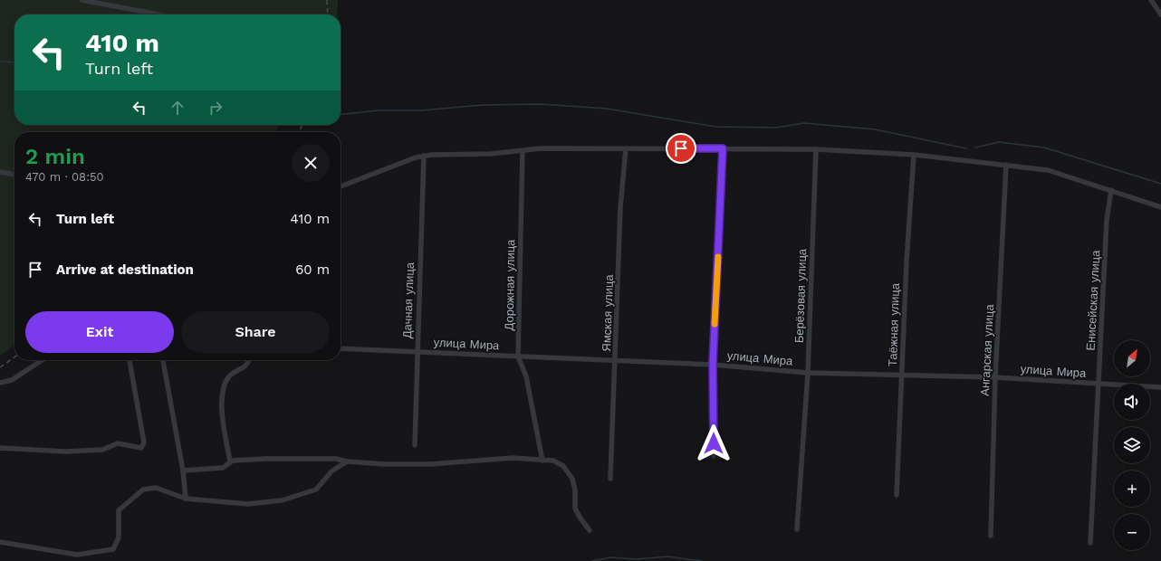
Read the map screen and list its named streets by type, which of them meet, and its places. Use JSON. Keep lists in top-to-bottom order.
{
  "streets": {
    "street": [
      "Дорожная улица",
      "Берёзовая улица",
      "Дачная улица",
      "Енисейская улица",
      "Ямская улица",
      "Таёжная улица",
      "улица Мира",
      "Ангарская улица"
    ]
  },
  "crossings": [
    ["Дорожная улица", "улица Мира"],
    ["Берёзовая улица", "улица Мира"],
    ["Дачная улица", "улица Мира"],
    ["Енисейская улица", "улица Мира"],
    ["Ямская улица", "улица Мира"],
    ["Таёжная улица", "улица Мира"],
    ["улица Мира", "Ангарская улица"]
  ],
  "north": "top right",
  "page": {
    "turn": ["410 m", "Turn left"],
    "heading": ["2 min", "470 m · 08:50"],
    "list": [
      {
        "name": "Turn left",
        "value": "410 m"
      },
      {
        "name": "Arrive at destination",
        "value": "60 m"
      }
    ],
    "buttons": ["Exit", "Share"],
    "map_buttons": ["+", "−"]
  }
}
